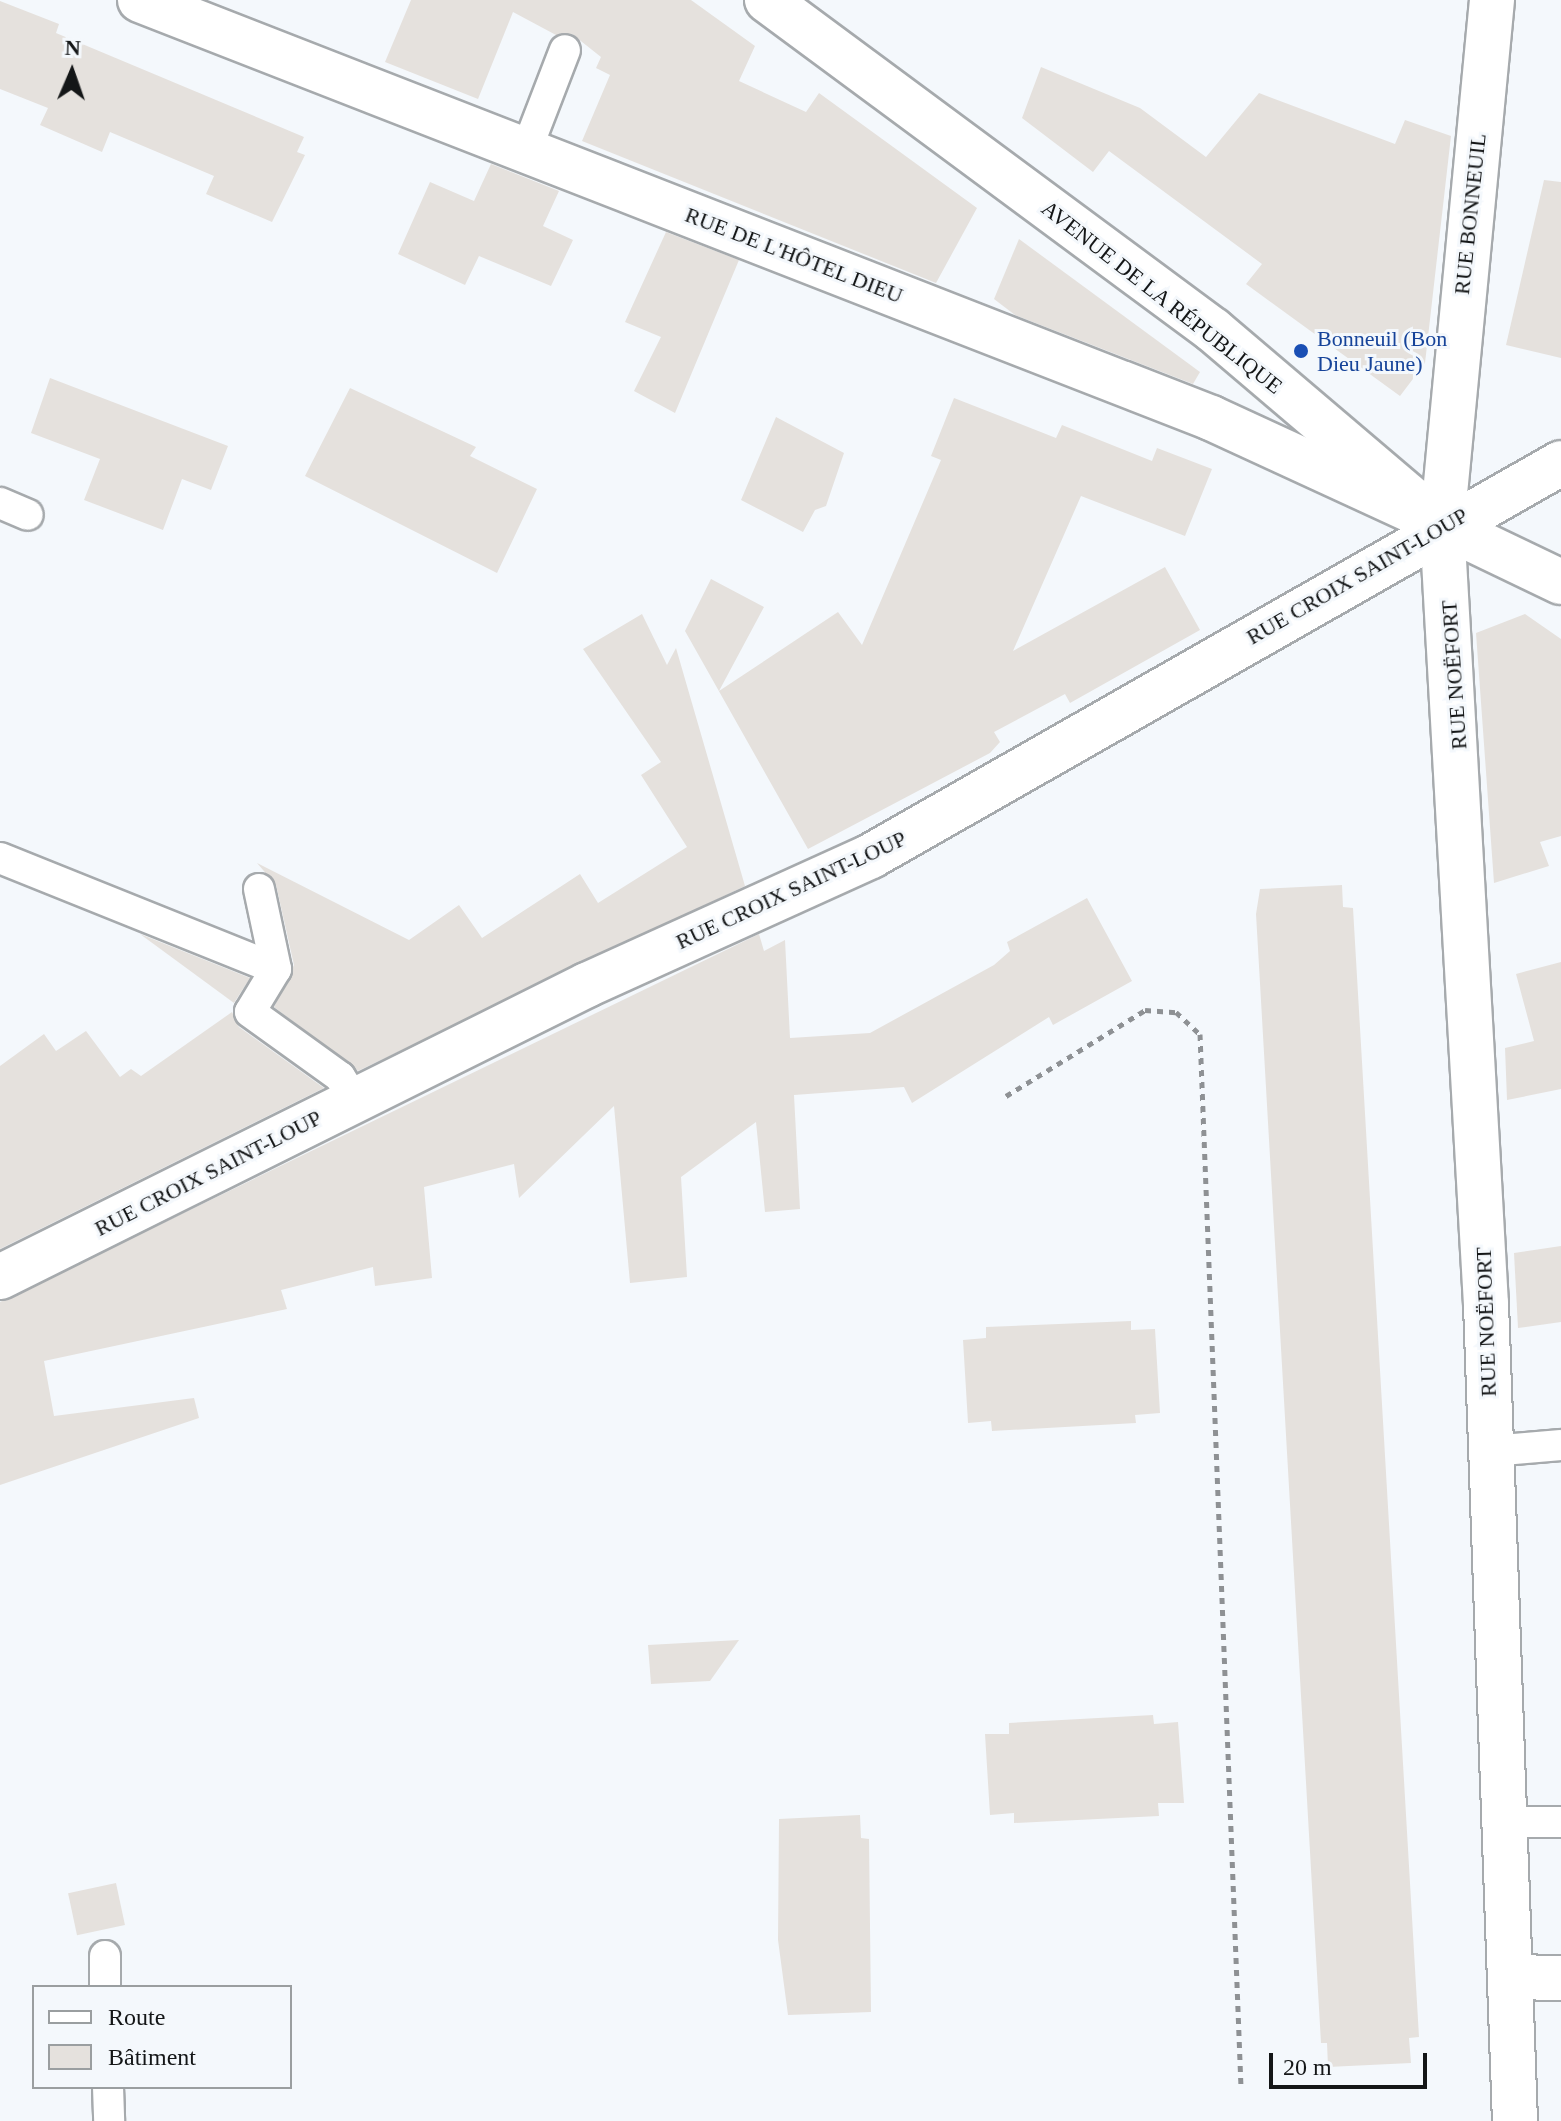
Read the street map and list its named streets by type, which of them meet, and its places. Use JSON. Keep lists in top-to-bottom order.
{
  "streets": {
    "street": [
      "RUE BONNEUIL",
      "RUE DE L'HÔTEL DIEU",
      "AVENUE DE LA RÉPUBLIQUE",
      "RUE CROIX SAINT-LOUP",
      "RUE NOËFORT"
    ]
  },
  "crossings": [
    ["RUE BONNEUIL", "RUE DE L'HÔTEL DIEU"],
    ["RUE BONNEUIL", "AVENUE DE LA RÉPUBLIQUE"],
    ["RUE BONNEUIL", "RUE CROIX SAINT-LOUP"],
    ["RUE BONNEUIL", "RUE NOËFORT"],
    ["RUE DE L'HÔTEL DIEU", "AVENUE DE LA RÉPUBLIQUE"],
    ["RUE DE L'HÔTEL DIEU", "RUE CROIX SAINT-LOUP"],
    ["RUE DE L'HÔTEL DIEU", "RUE NOËFORT"],
    ["AVENUE DE LA RÉPUBLIQUE", "RUE CROIX SAINT-LOUP"],
    ["AVENUE DE LA RÉPUBLIQUE", "RUE NOËFORT"],
    ["RUE CROIX SAINT-LOUP", "RUE NOËFORT"]
  ],
  "places": ["Bonneuil (Bon Dieu Jaune)"],
  "legend": ["Route", "Bâtiment"],
  "scale_bar": "20 m",
  "north": "top"
}
